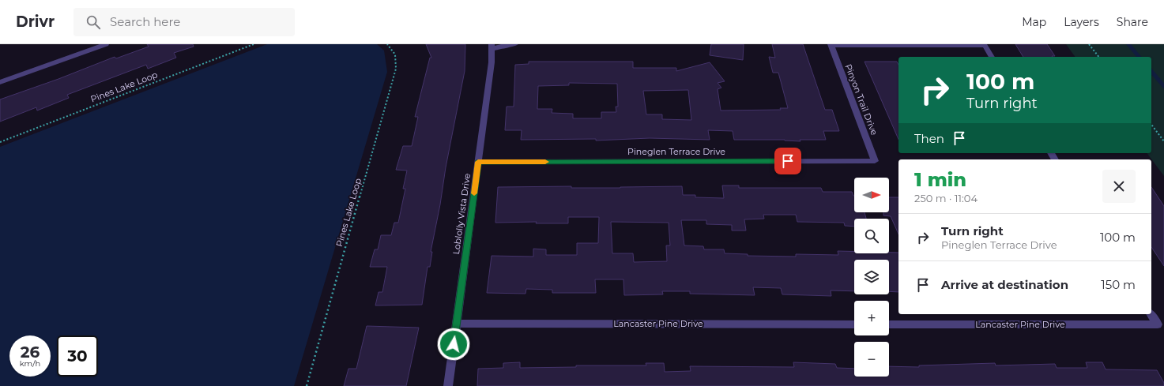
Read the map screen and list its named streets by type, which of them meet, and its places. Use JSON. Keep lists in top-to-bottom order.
{
  "streets": {
    "street": [
      "Pinyon Trail Drive",
      "Pineglen Terrace Drive",
      "Loblolly Vista Drive",
      "Lancaster Pine Drive"
    ],
    "path": ["Pines Lake Loop"]
  },
  "crossings": [
    ["Pinyon Trail Drive", "Pineglen Terrace Drive"],
    ["Pineglen Terrace Drive", "Loblolly Vista Drive"],
    ["Loblolly Vista Drive", "Lancaster Pine Drive"]
  ],
  "north": "right",
  "page": {
    "header": "Drivr",
    "search": "Search here",
    "nav": ["Map", "Layers", "Share"],
    "turn": ["100 m", "Turn right"],
    "then": "Then",
    "heading": ["1 min", "250 m · 11:04"],
    "map_buttons": ["+", "−"],
    "list": [
      {
        "name": "Turn right",
        "note": "Pineglen Terrace Drive",
        "value": "100 m"
      },
      {
        "name": "Arrive at destination",
        "value": "150 m"
      }
    ],
    "speed": "26 km/h",
    "limit": "30"
  }
}
